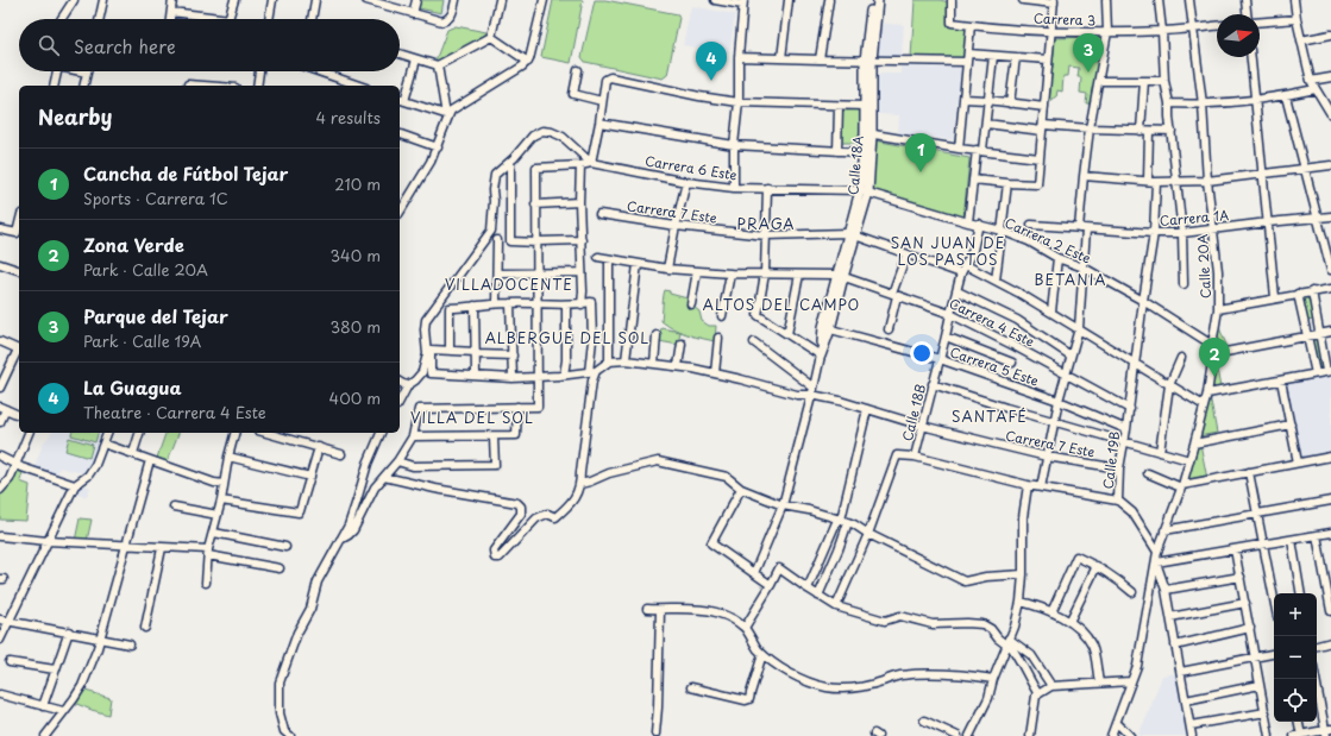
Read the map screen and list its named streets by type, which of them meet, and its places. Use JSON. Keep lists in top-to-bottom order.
{
  "streets": {
    "main road": ["Calle 18A"],
    "street": [
      "Carrera 3",
      "Carrera 6 Este",
      "Carrera 7 Este",
      "Carrera 1A",
      "Carrera 2 Este",
      "Calle 20A",
      "Carrera 4 Este",
      "Carrera 5 Este",
      "Calle 18B",
      "Calle 19B"
    ]
  },
  "crossings": [
    ["Carrera 3", "Calle 20A"],
    ["Calle 18A", "Carrera 6 Este"],
    ["Calle 18A", "Carrera 7 Este"],
    ["Calle 18A", "Carrera 2 Este"],
    ["Calle 18A", "Carrera 4 Este"],
    ["Calle 18A", "Carrera 5 Este"],
    ["Carrera 6 Este", "Carrera 2 Este"],
    ["Carrera 7 Este", "Calle 18B"],
    ["Carrera 7 Este", "Calle 19B"],
    ["Carrera 1A", "Calle 20A"],
    ["Carrera 1A", "Calle 19B"],
    ["Carrera 2 Este", "Calle 20A"],
    ["Carrera 2 Este", "Calle 18B"],
    ["Carrera 2 Este", "Calle 19B"],
    ["Calle 20A", "Calle 19B"],
    ["Carrera 4 Este", "Calle 18B"],
    ["Carrera 4 Este", "Calle 19B"],
    ["Carrera 5 Este", "Calle 18B"],
    ["Carrera 5 Este", "Calle 19B"]
  ],
  "districts": [
    "PRAGA",
    "SAN JUAN DE LOS PASTOS",
    "BETANIA",
    "VILLADOCENTE",
    "ALTOS DEL CAMPO",
    "ALBERGUE DEL SOL",
    "SANTAFÉ",
    "VILLA DEL SOL"
  ],
  "north": "right",
  "page": {
    "search": "Search here",
    "pins": [
      "3",
      "4",
      "1",
      "2"
    ],
    "heading": ["Nearby", "4 results"],
    "list": [
      {
        "mark": "1",
        "name": "Cancha de Fútbol Tejar",
        "note": "Sports · Carrera 1C",
        "value": "210 m"
      },
      {
        "mark": "2",
        "name": "Zona Verde",
        "note": "Park · Calle 20A",
        "value": "340 m"
      },
      {
        "mark": "3",
        "name": "Parque del Tejar",
        "note": "Park · Calle 19A",
        "value": "380 m"
      },
      {
        "mark": "4",
        "name": "La Guagua",
        "note": "Theatre · Carrera 4 Este",
        "value": "400 m"
      }
    ],
    "map_buttons": ["+", "−"]
  }
}
